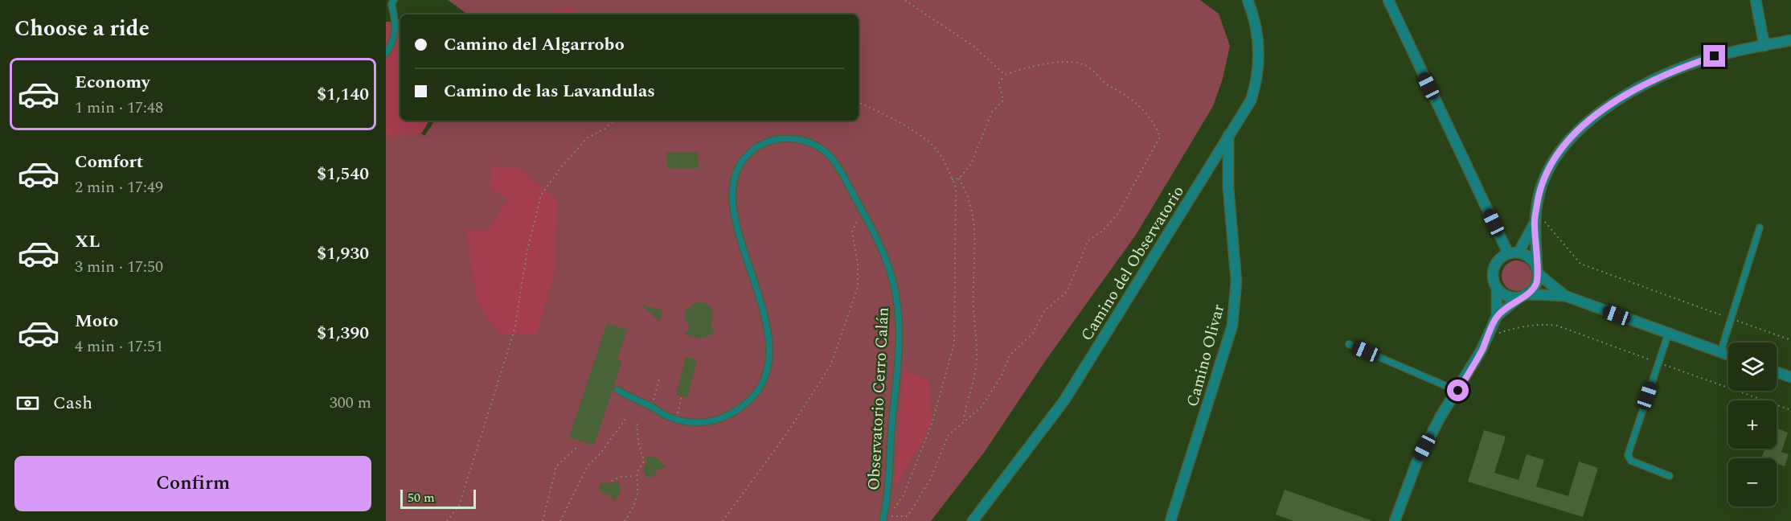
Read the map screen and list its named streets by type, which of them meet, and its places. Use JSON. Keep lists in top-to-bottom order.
{
  "streets": {
    "street": ["Camino del Observatorio", "Camino Olivar"],
    "lane": ["Observatorio Cerro Calán"]
  },
  "crossings": [
    ["Camino del Observatorio", "Camino Olivar"]
  ],
  "scale_bar": "50 m",
  "page": {
    "heading": "Choose a ride",
    "banner": ["Camino del Algarrobo", "Camino de las Lavandulas"],
    "list": [
      {
        "name": "Economy",
        "note": "1 min · 17:48",
        "value": "$1,140"
      },
      {
        "name": "Comfort",
        "note": "2 min · 17:49",
        "value": "$1,540"
      },
      {
        "name": "XL",
        "note": "3 min · 17:50",
        "value": "$1,930"
      },
      {
        "name": "Moto",
        "note": "4 min · 17:51",
        "value": "$1,390"
      }
    ],
    "map_buttons": ["+", "−"],
    "pay": ["Cash", "300 m"],
    "buttons": "Confirm",
    "scale": "50 m"
  }
}
